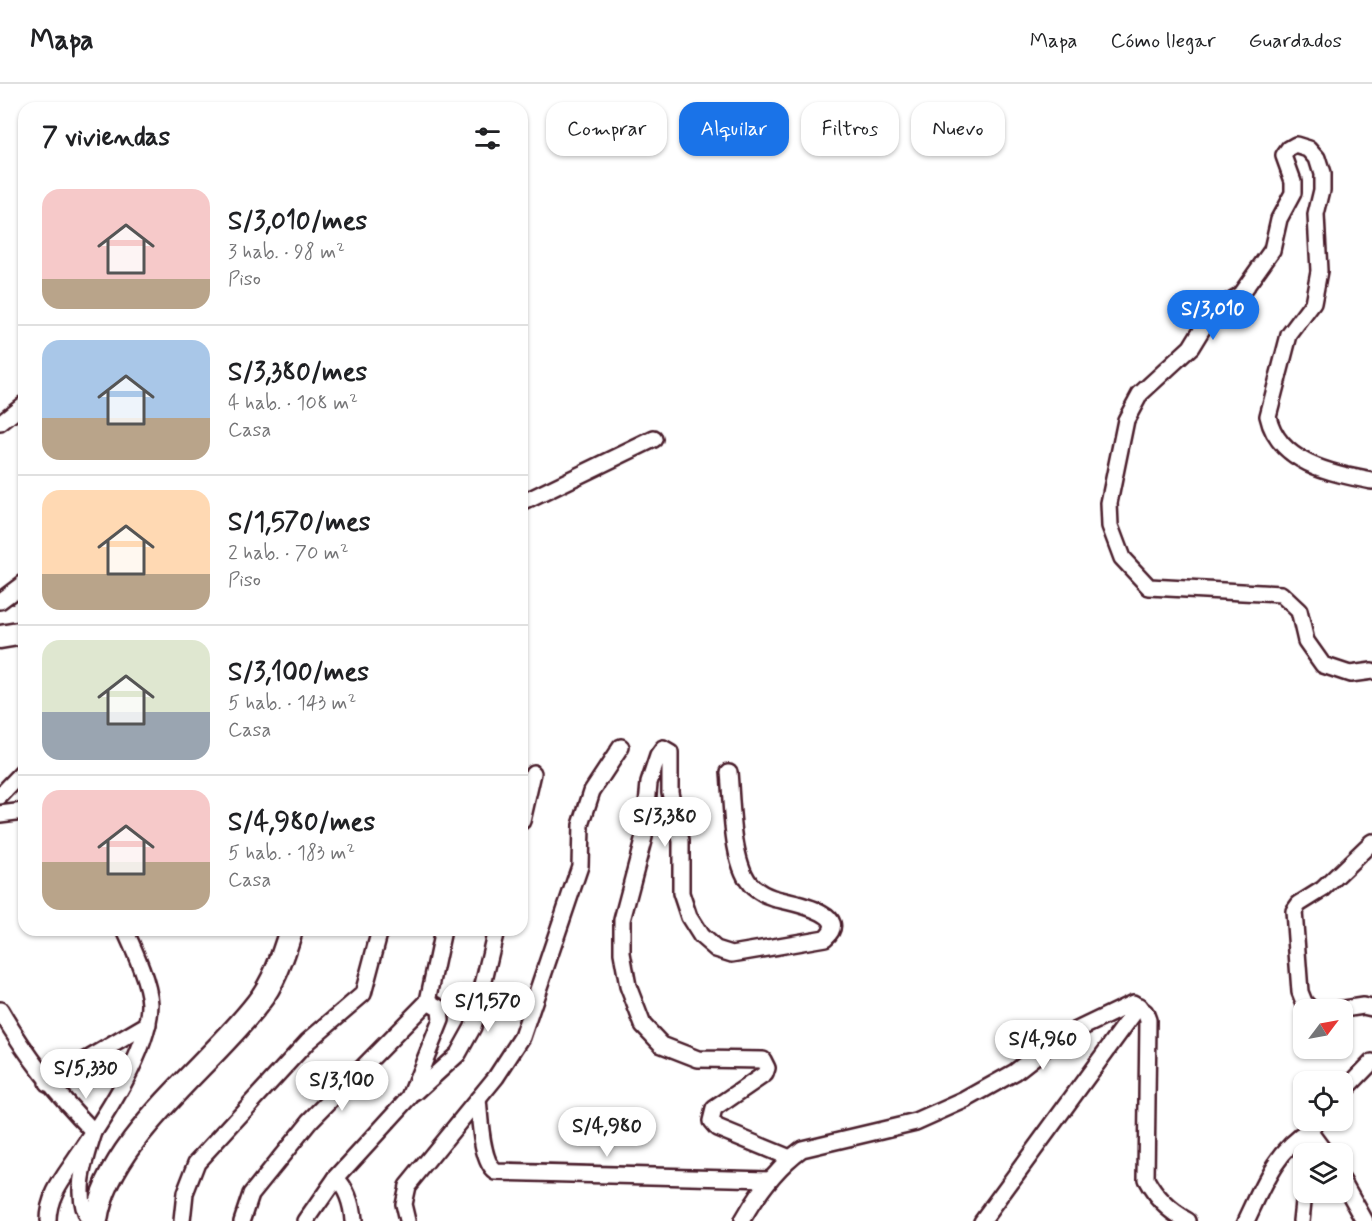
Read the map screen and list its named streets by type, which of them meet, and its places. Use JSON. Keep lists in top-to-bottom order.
{
  "north": "top right",
  "page": {
    "header": "Mapa",
    "nav": ["Mapa", "Cómo llegar", "Guardados"],
    "chip": [
      "Comprar",
      "Alquilar",
      "Filtros",
      "Nuevo"
    ],
    "heading": "7 viviendas",
    "list": [
      {
        "name": "S/3,010/mes",
        "note": "3 hab. · 98 m² · Piso"
      },
      {
        "name": "S/3,380/mes",
        "note": "4 hab. · 108 m² · Casa"
      },
      {
        "name": "S/1,570/mes",
        "note": "2 hab. · 70 m² · Piso"
      },
      {
        "name": "S/3,100/mes",
        "note": "5 hab. · 143 m² · Casa"
      },
      {
        "name": "S/4,980/mes",
        "note": "5 hab. · 183 m² · Casa"
      }
    ],
    "price": [
      "S/3,010",
      "S/3,380",
      "S/1,570",
      "S/4,960",
      "S/5,330",
      "S/3,100",
      "S/4,980"
    ]
  }
}
